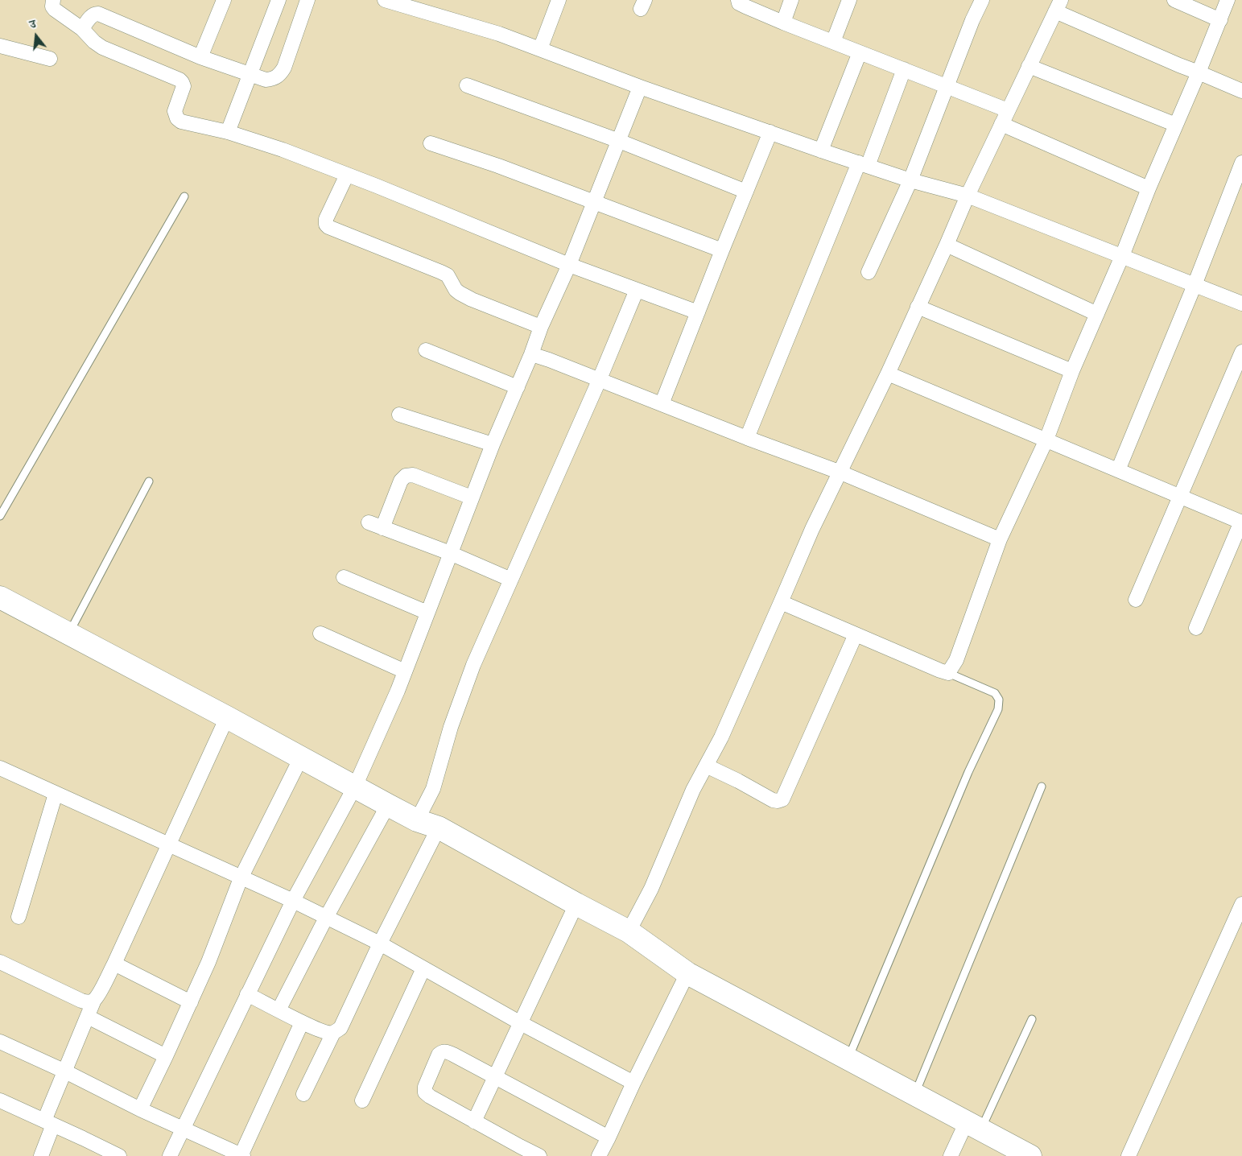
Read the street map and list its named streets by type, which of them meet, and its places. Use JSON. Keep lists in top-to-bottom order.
{
  "north": "top"
}
